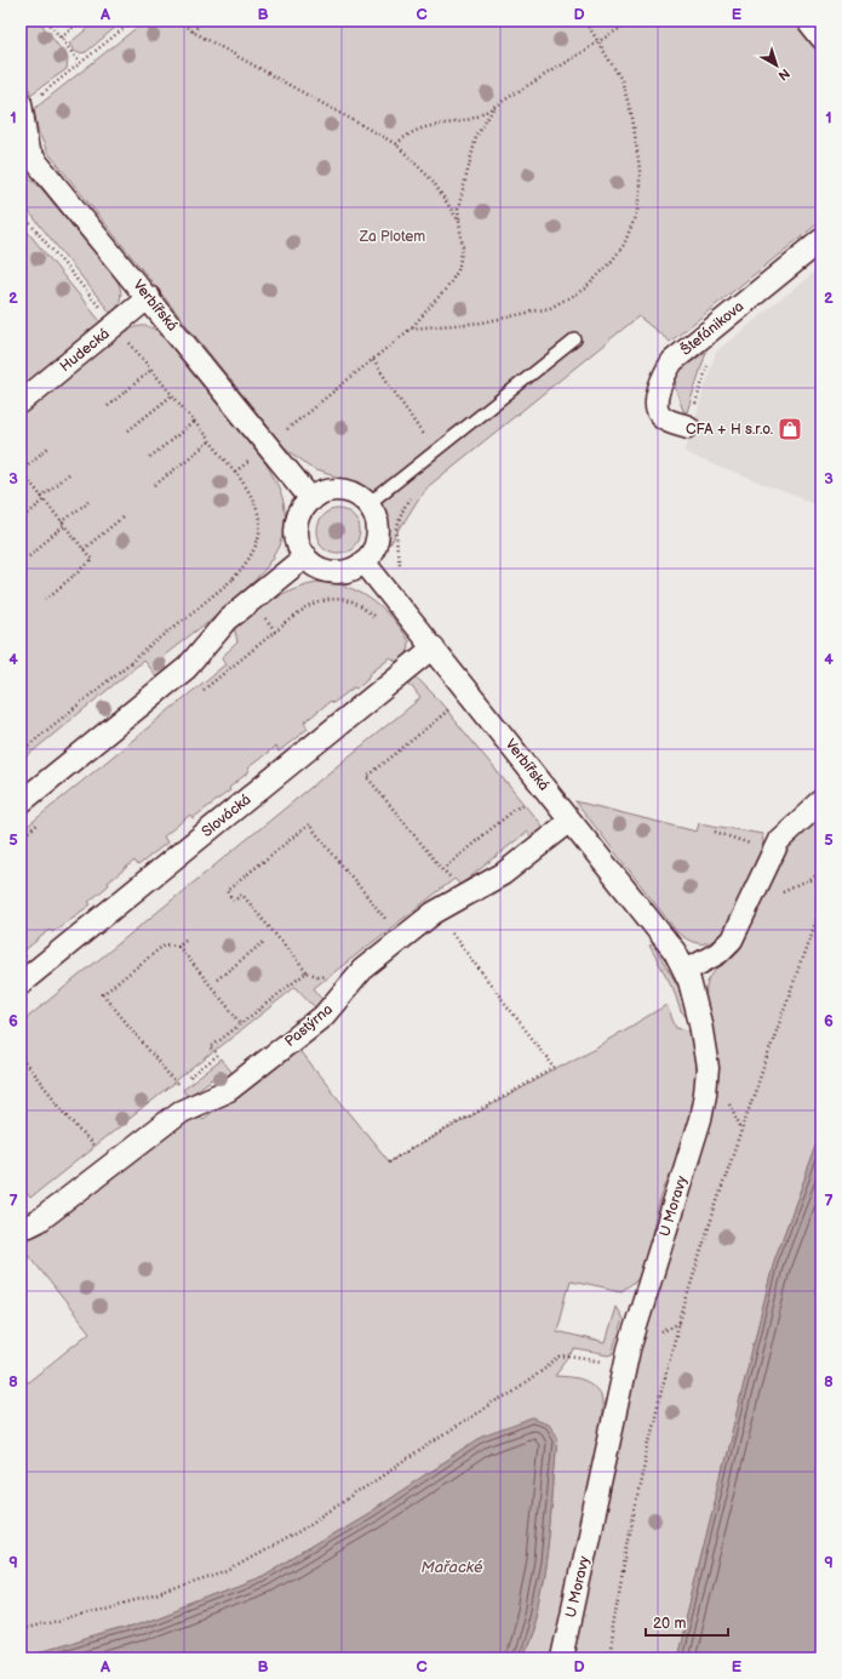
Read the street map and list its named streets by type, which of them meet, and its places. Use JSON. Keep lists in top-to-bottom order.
{
  "streets": {
    "street": [
      "Verbířská",
      "Štefánikova",
      "Hudecká",
      "Slovácká",
      "Pastýrna",
      "U Moravy"
    ]
  },
  "crossings": [
    ["Verbířská", "Hudecká"],
    ["Verbířská", "Slovácká"],
    ["Verbířská", "Pastýrna"],
    ["Verbířská", "U Moravy"]
  ],
  "water": ["Mařacké"],
  "parks": ["Za Plotem"],
  "places": {
    "shop": ["CFA + H s.r.o."]
  },
  "scale_bar": "20 m",
  "north": "bottom right",
  "grid": {
    "columns": [
      "A",
      "B",
      "C",
      "D",
      "E"
    ],
    "rows": [
      "1",
      "2",
      "3",
      "4",
      "5",
      "6",
      "7",
      "8",
      "9"
    ]
  }
}
